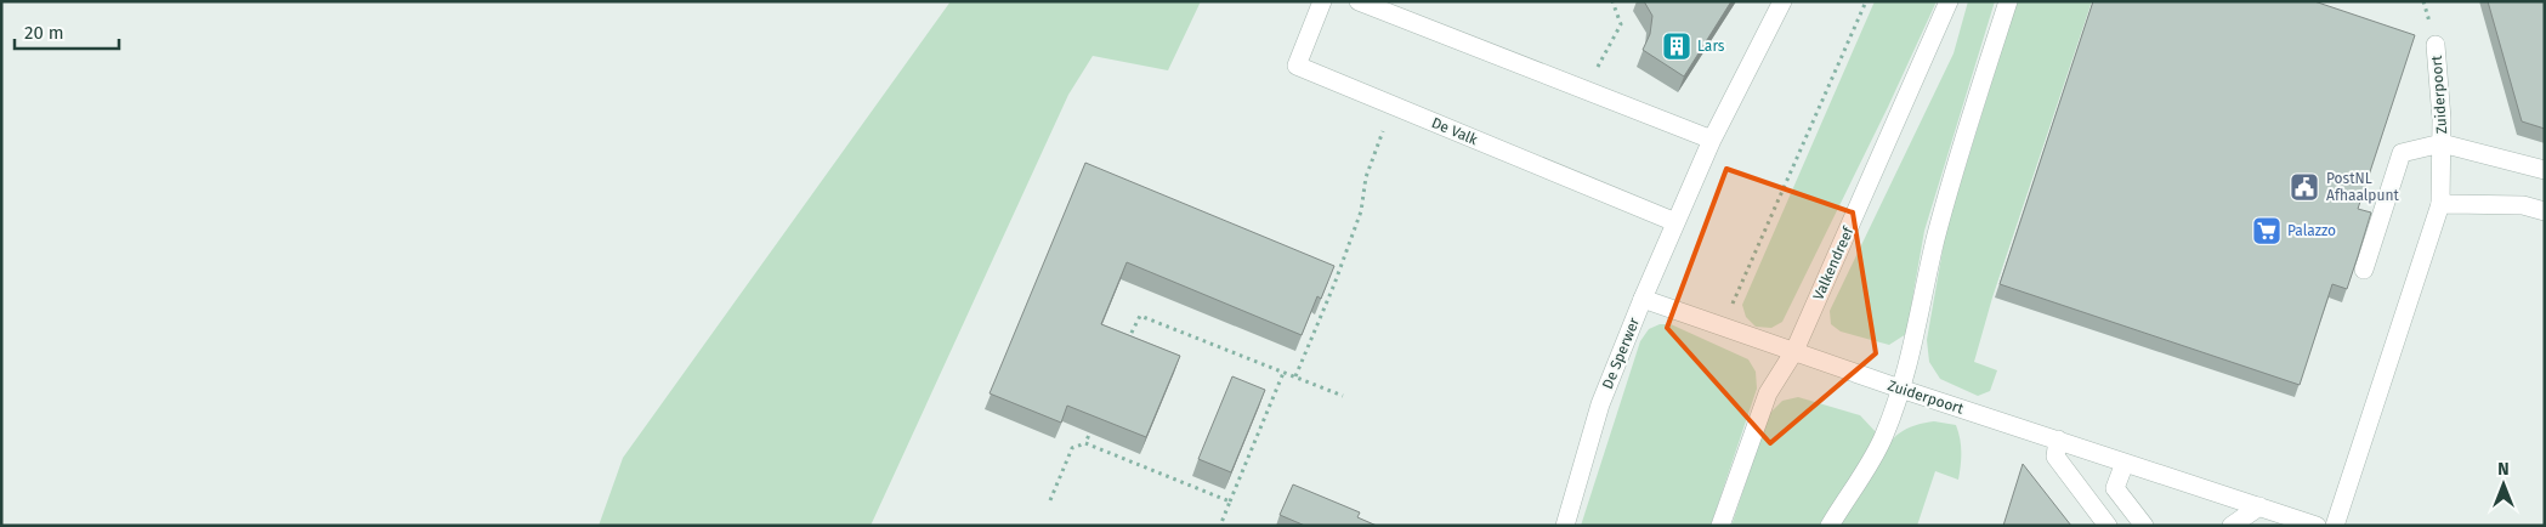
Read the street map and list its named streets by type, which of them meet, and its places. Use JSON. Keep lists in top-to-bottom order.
{
  "streets": {
    "street": [
      "Zuiderpoort",
      "De Valk",
      "Valkendreef",
      "De Sperwer"
    ]
  },
  "crossings": [
    ["Zuiderpoort", "Valkendreef"],
    ["Zuiderpoort", "De Sperwer"],
    ["Valkendreef", "De Sperwer"]
  ],
  "places": {
    "building": ["Lars"],
    "public building": ["PostNL Afhaalpunt"],
    "supermarket": ["Palazzo"]
  },
  "scale_bar": "20 m",
  "north": "top"
}
